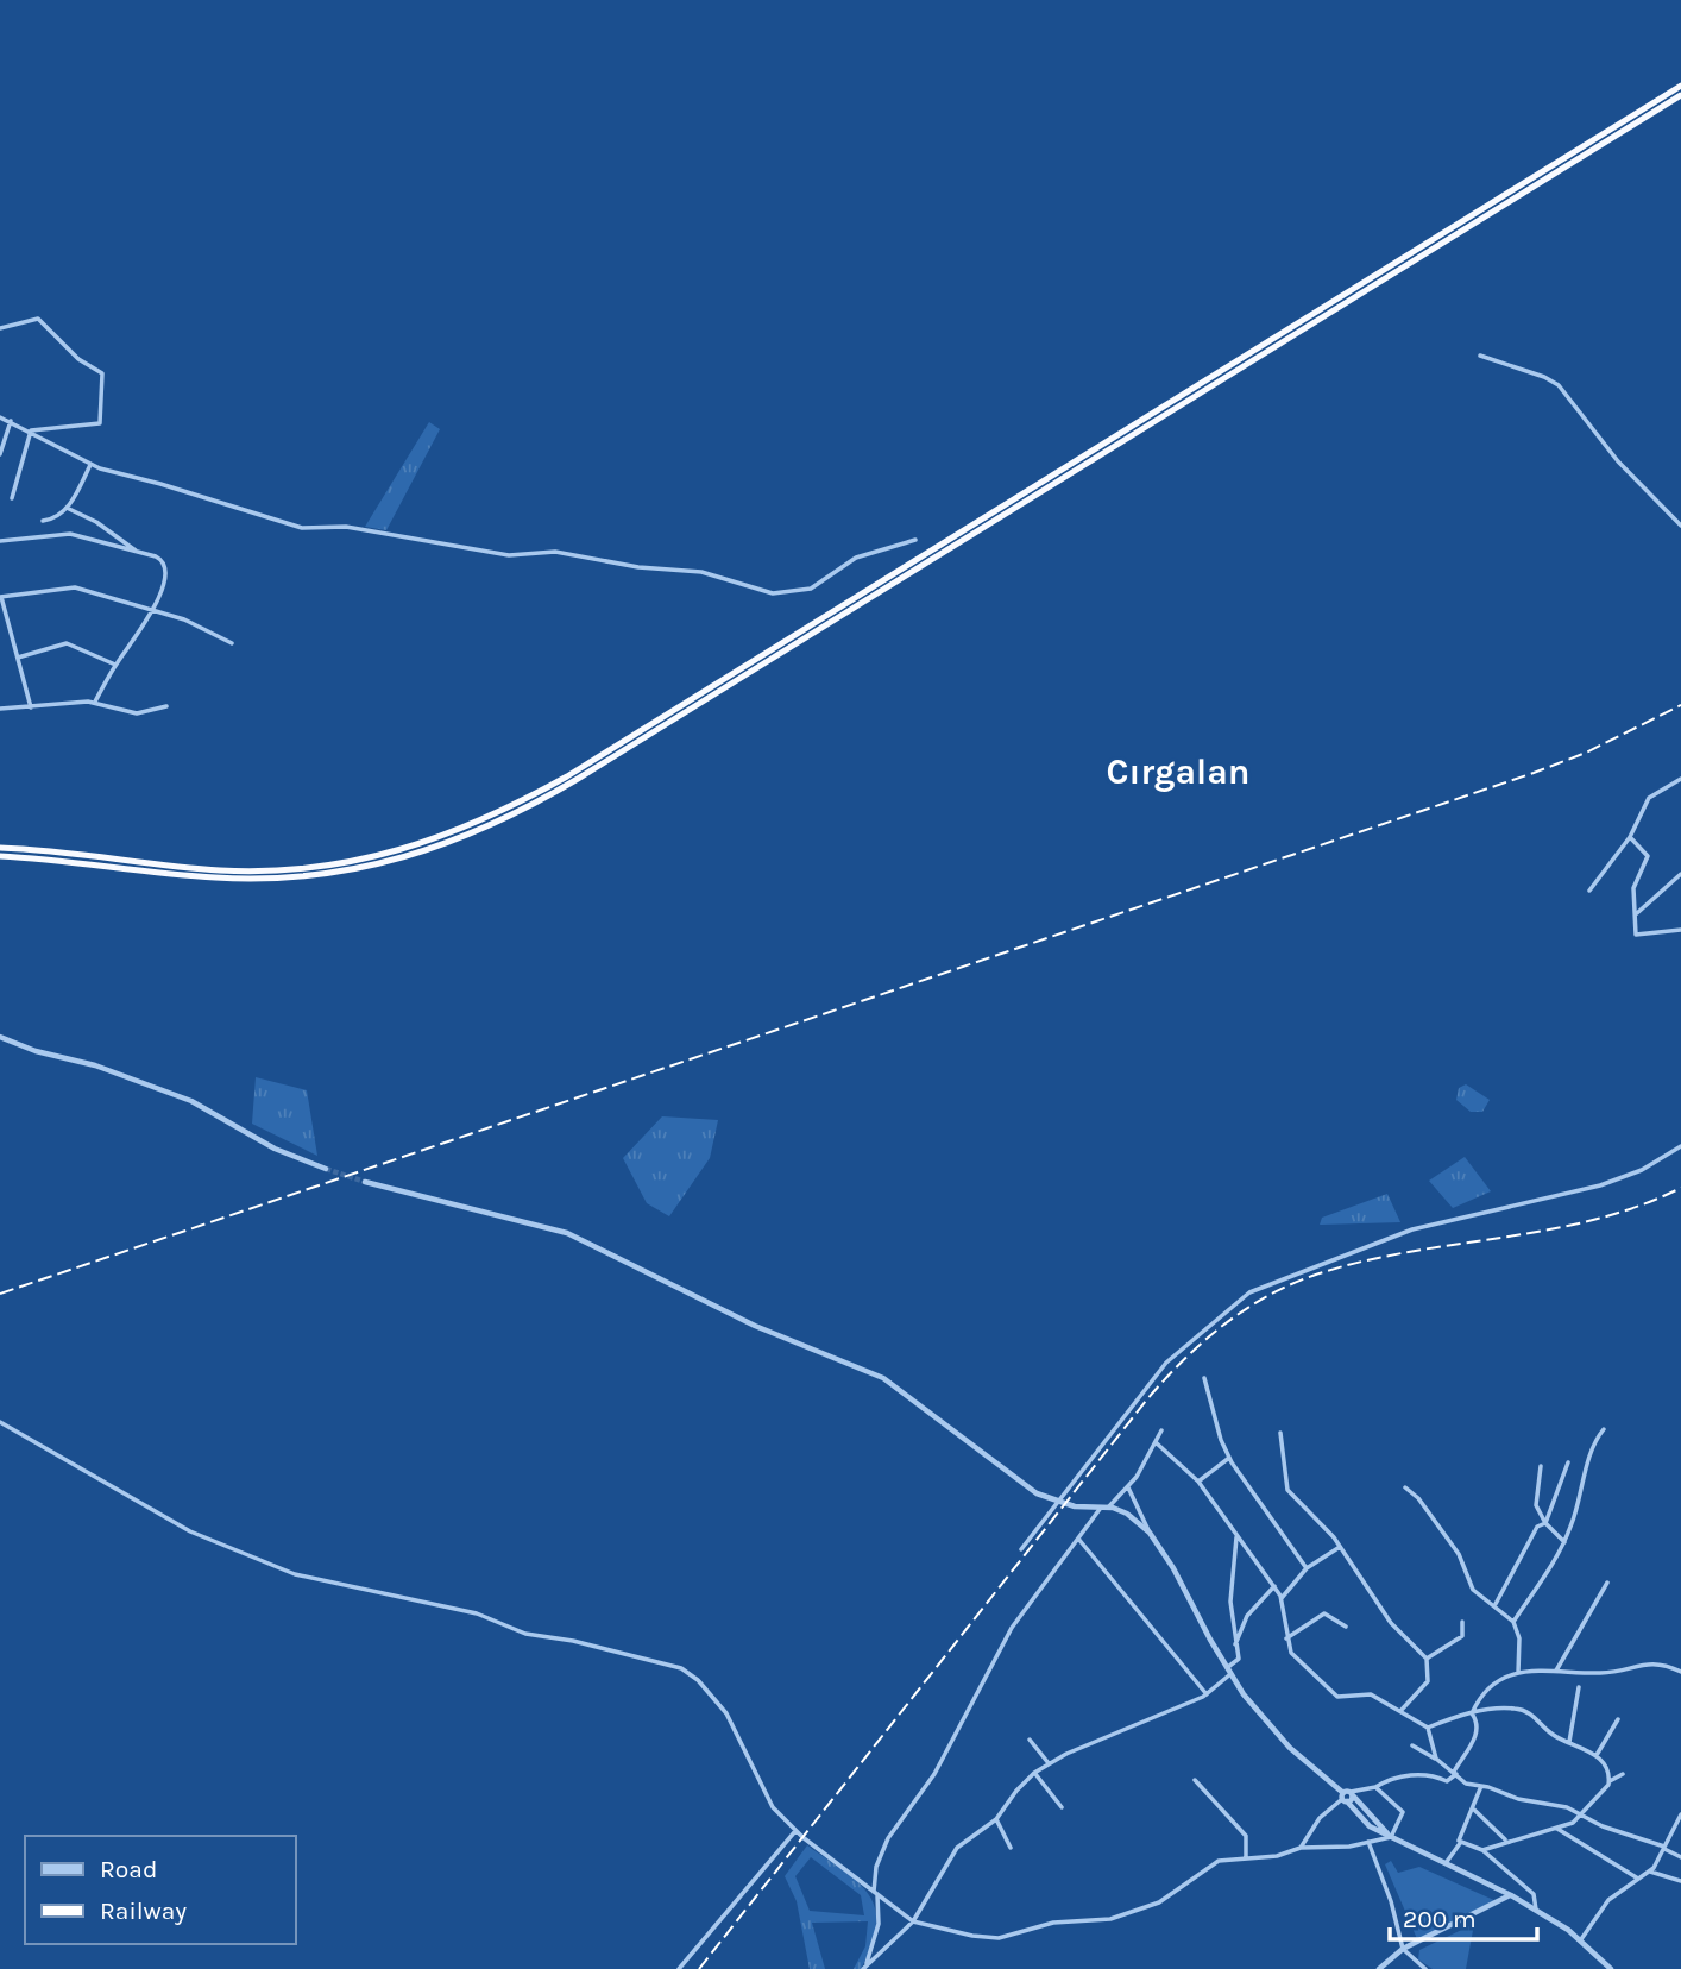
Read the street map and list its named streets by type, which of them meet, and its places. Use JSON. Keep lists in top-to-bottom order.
{
  "districts": ["Cırgalan"],
  "legend": ["Road", "Railway"],
  "scale_bar": "200 m"
}
